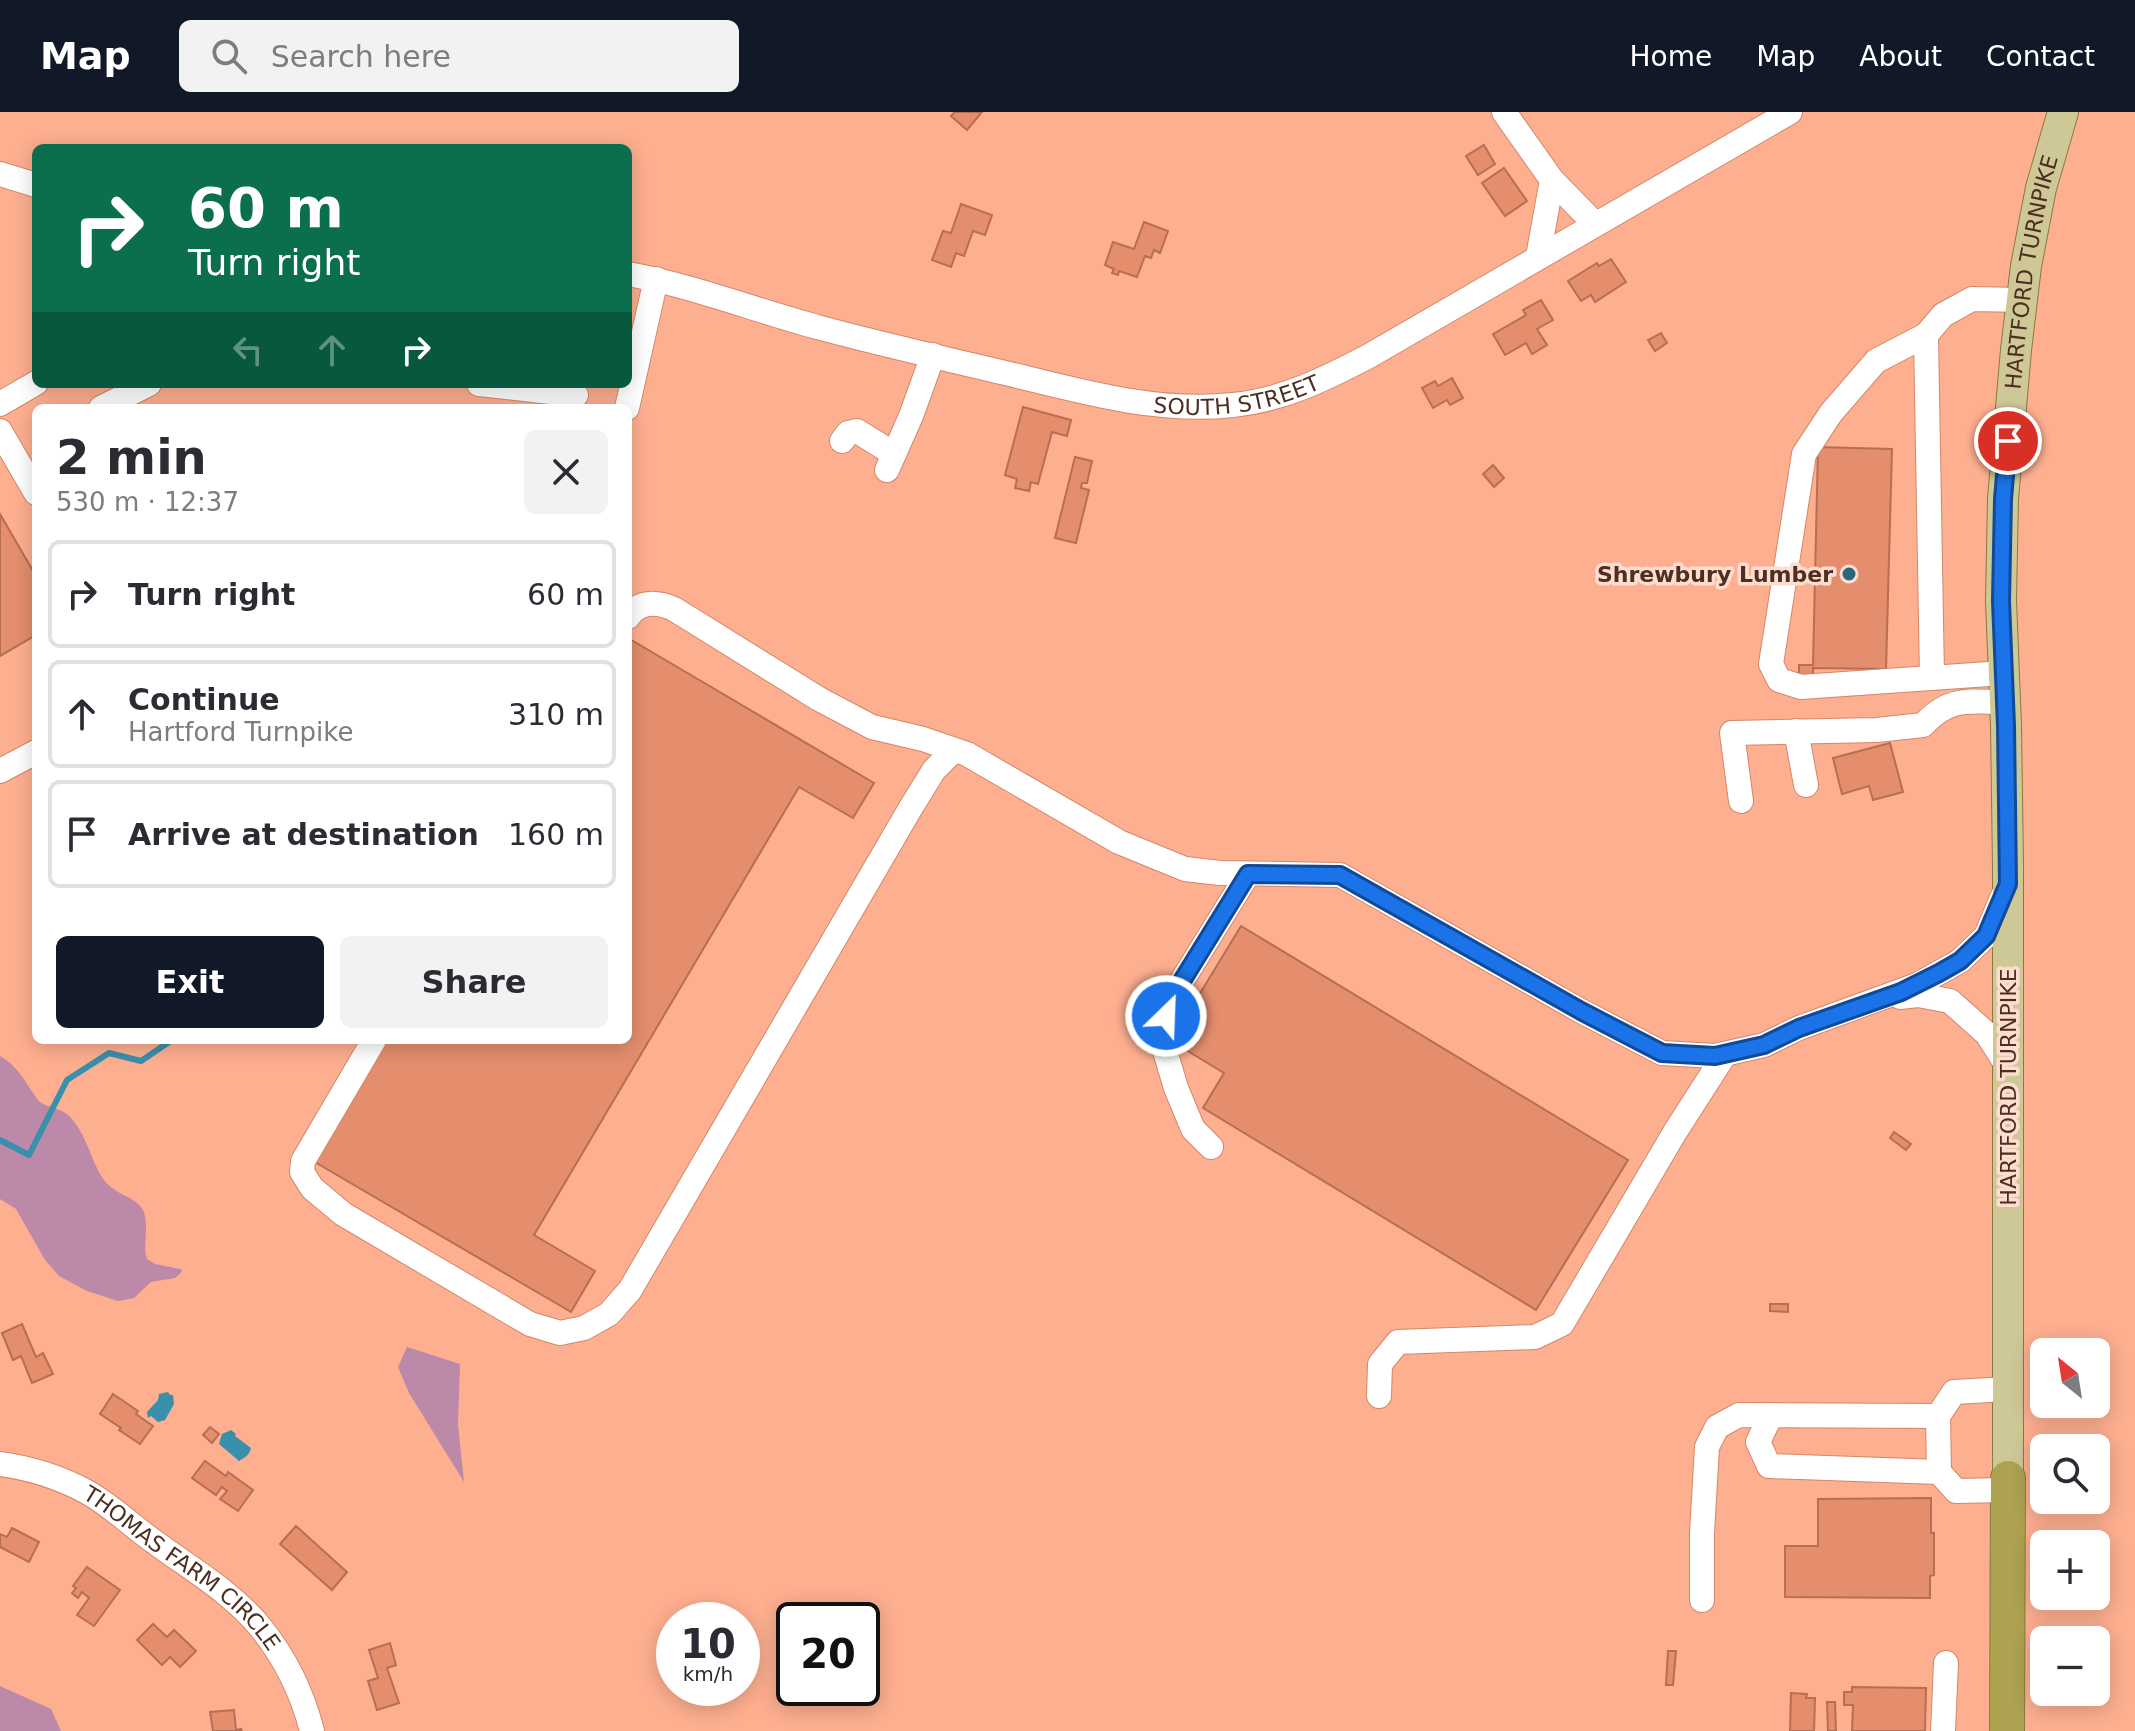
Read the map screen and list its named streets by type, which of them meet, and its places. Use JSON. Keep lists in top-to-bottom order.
{
  "streets": {
    "highway": ["HARTFORD TURNPIKE"],
    "street": ["SOUTH STREET", "THOMAS FARM CIRCLE"]
  },
  "places": ["Shrewbury Lumber"],
  "north": "top left",
  "page": {
    "header": "Map",
    "search": "Search here",
    "nav": [
      "Home",
      "Map",
      "About",
      "Contact"
    ],
    "turn": ["60 m", "Turn right"],
    "heading": ["2 min", "530 m · 12:37"],
    "list": [
      {
        "name": "Turn right",
        "value": "60 m"
      },
      {
        "name": "Continue",
        "note": "Hartford Turnpike",
        "value": "310 m"
      },
      {
        "name": "Arrive at destination",
        "value": "160 m"
      }
    ],
    "buttons": ["Exit", "Share"],
    "map_buttons": ["+", "−"],
    "speed": "10 km/h",
    "limit": "20"
  }
}
